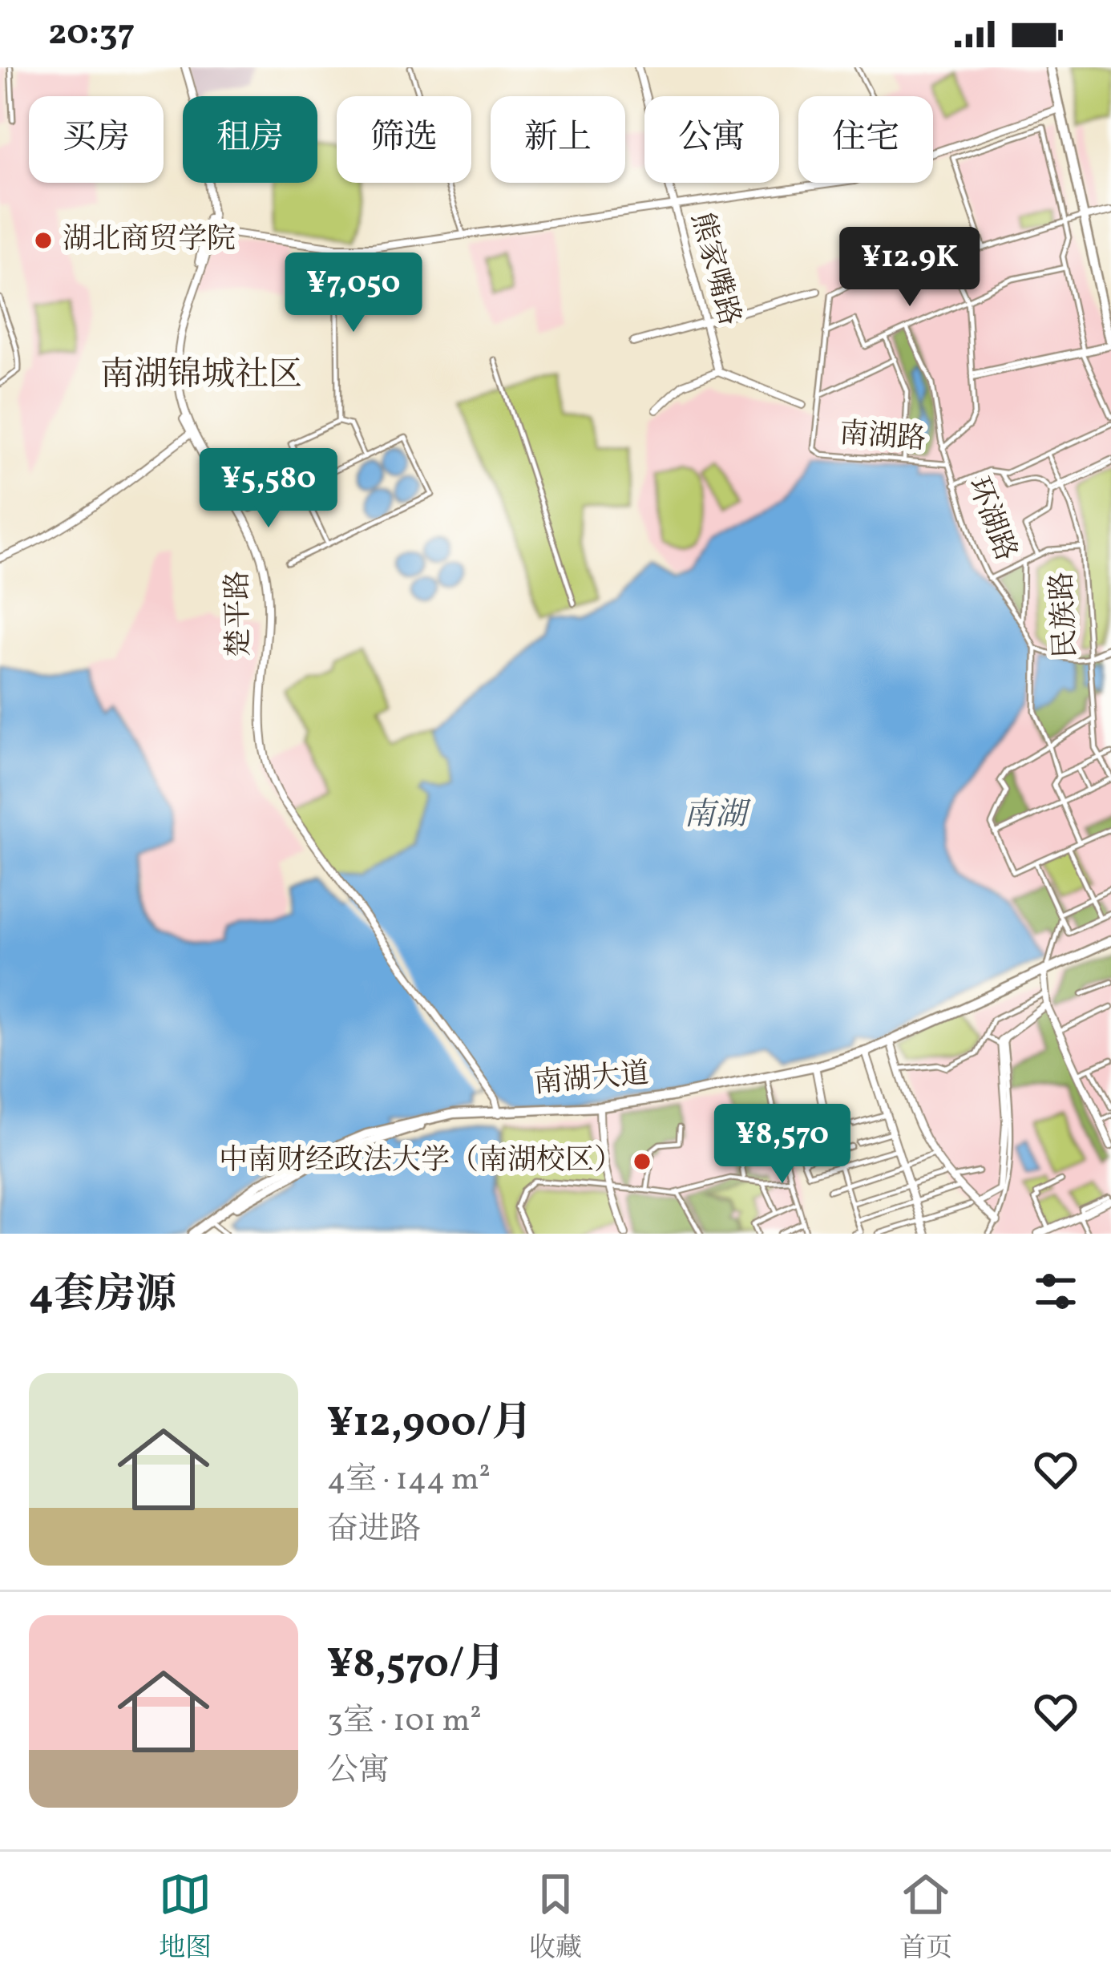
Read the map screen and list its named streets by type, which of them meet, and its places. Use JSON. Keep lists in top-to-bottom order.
{
  "streets": {
    "main road": ["南湖大道"],
    "street": [
      "熊家嘴路",
      "南湖路",
      "环湖路",
      "楚平路",
      "民族路"
    ]
  },
  "crossings": [
    ["南湖路", "环湖路"],
    ["环湖路", "民族路"],
    ["楚平路", "南湖大道"]
  ],
  "districts": ["南湖锦城社区"],
  "water": ["南湖"],
  "places": ["湖北商贸学院", "中南财经政法大学（南湖校区）"],
  "page": {
    "status": "20:37",
    "chip": [
      "买房",
      "租房",
      "筛选",
      "新上",
      "公寓",
      "住宅"
    ],
    "price": [
      "¥12.9K",
      "¥7,050",
      "¥5,580",
      "¥8,570"
    ],
    "heading": "4套房源",
    "list": [
      {
        "name": "¥12,900/月",
        "note": "4室 · 144 m² · 奋进路"
      },
      {
        "name": "¥8,570/月",
        "note": "3室 · 101 m² · 公寓"
      }
    ],
    "tabs": ["地图", "收藏", "首页"]
  }
}
